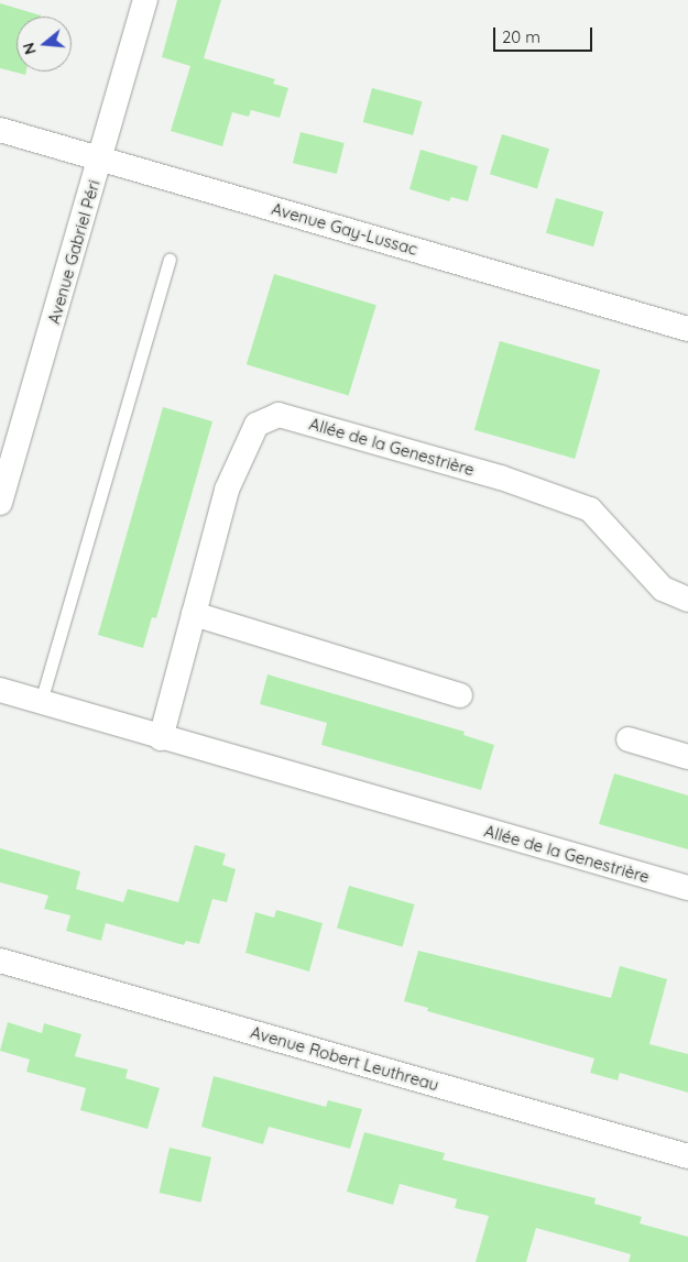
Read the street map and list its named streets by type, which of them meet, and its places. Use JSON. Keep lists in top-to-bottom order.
{
  "streets": {
    "street": [
      "Avenue Gay-Lussac",
      "Avenue Gabriel Péri",
      "Allée de la Genestrière",
      "Avenue Robert Leuthreau"
    ]
  },
  "crossings": [
    ["Avenue Gay-Lussac", "Avenue Gabriel Péri"]
  ],
  "scale_bar": "20 m",
  "north": "left"
}
